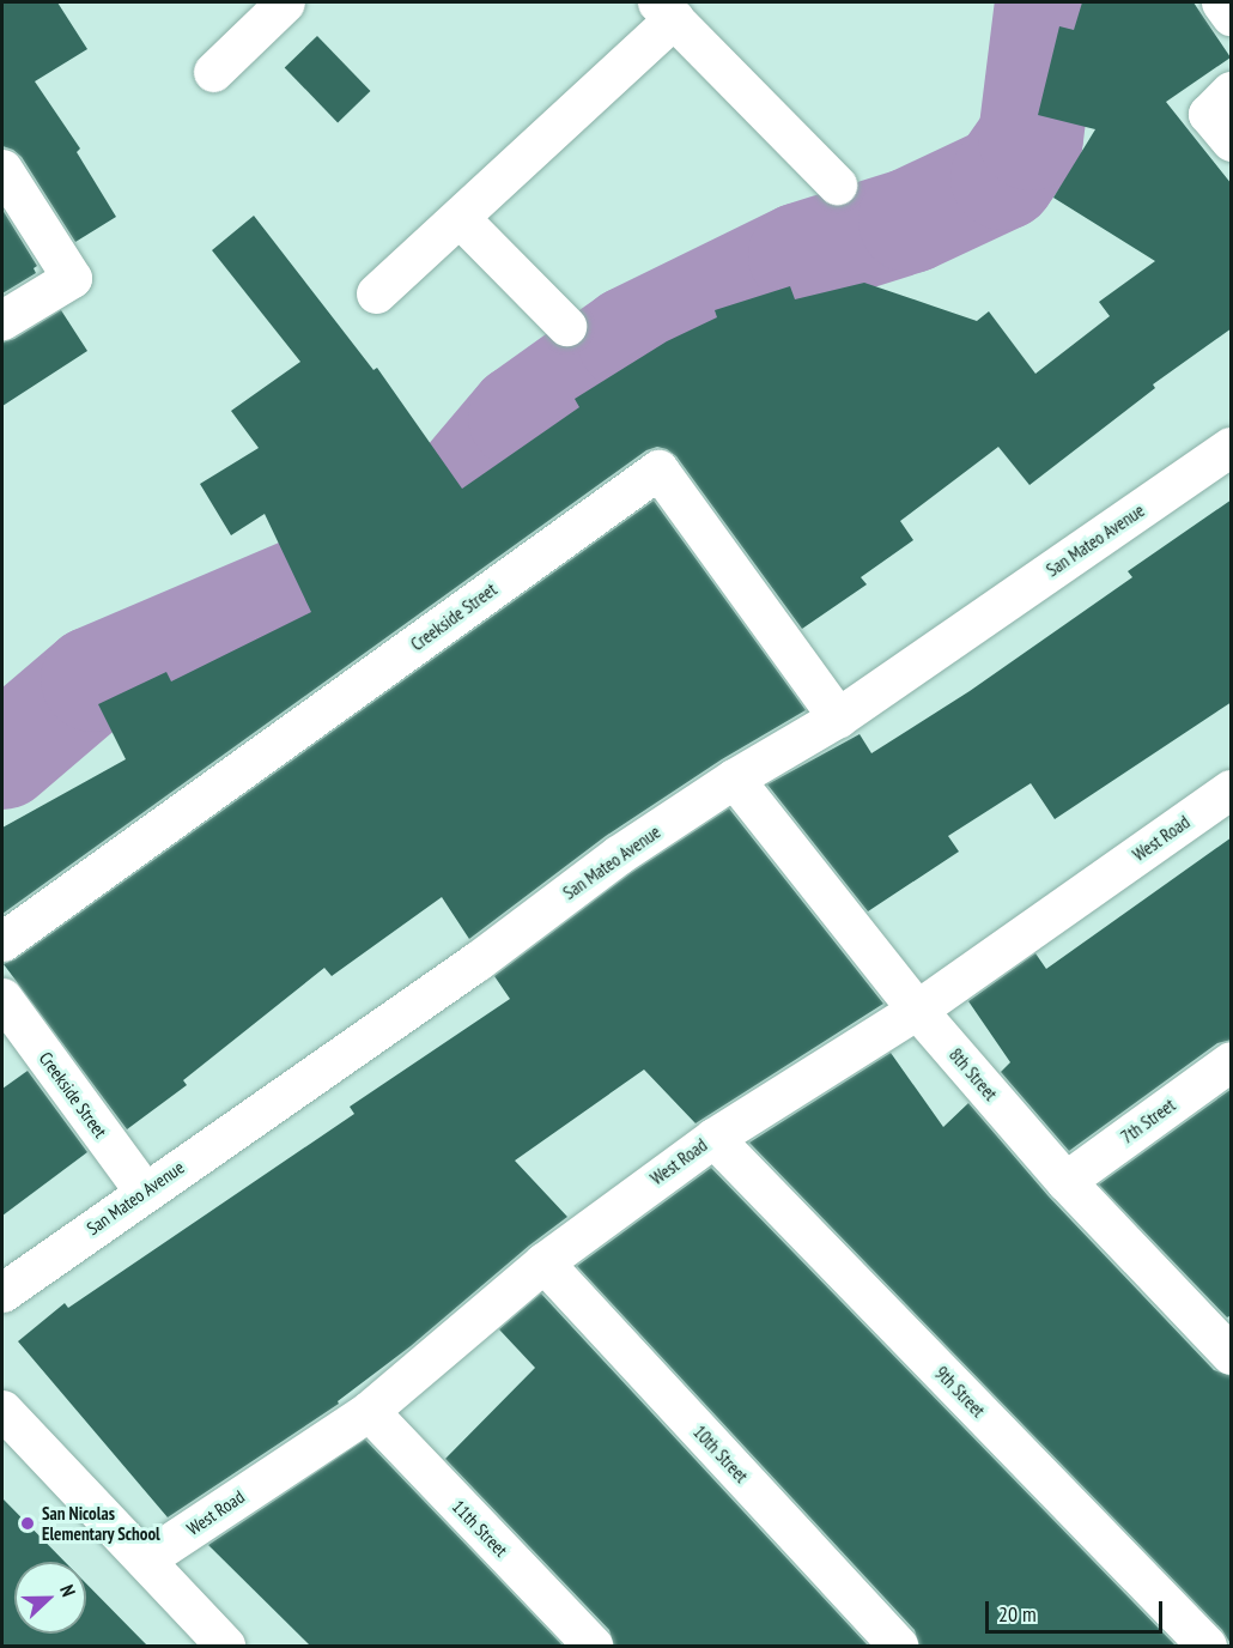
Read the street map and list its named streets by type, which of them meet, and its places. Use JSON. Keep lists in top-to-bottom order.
{
  "streets": {
    "street": [
      "San Mateo Avenue",
      "Creekside Street",
      "West Road",
      "8th Street",
      "7th Street",
      "9th Street",
      "10th Street",
      "11th Street"
    ]
  },
  "crossings": [
    ["San Mateo Avenue", "Creekside Street"],
    ["San Mateo Avenue", "8th Street"],
    ["West Road", "8th Street"],
    ["West Road", "9th Street"],
    ["West Road", "10th Street"],
    ["West Road", "11th Street"],
    ["8th Street", "7th Street"]
  ],
  "places": ["San Nicolas Elementary School"],
  "scale_bar": "20 m",
  "north": "right"
}
